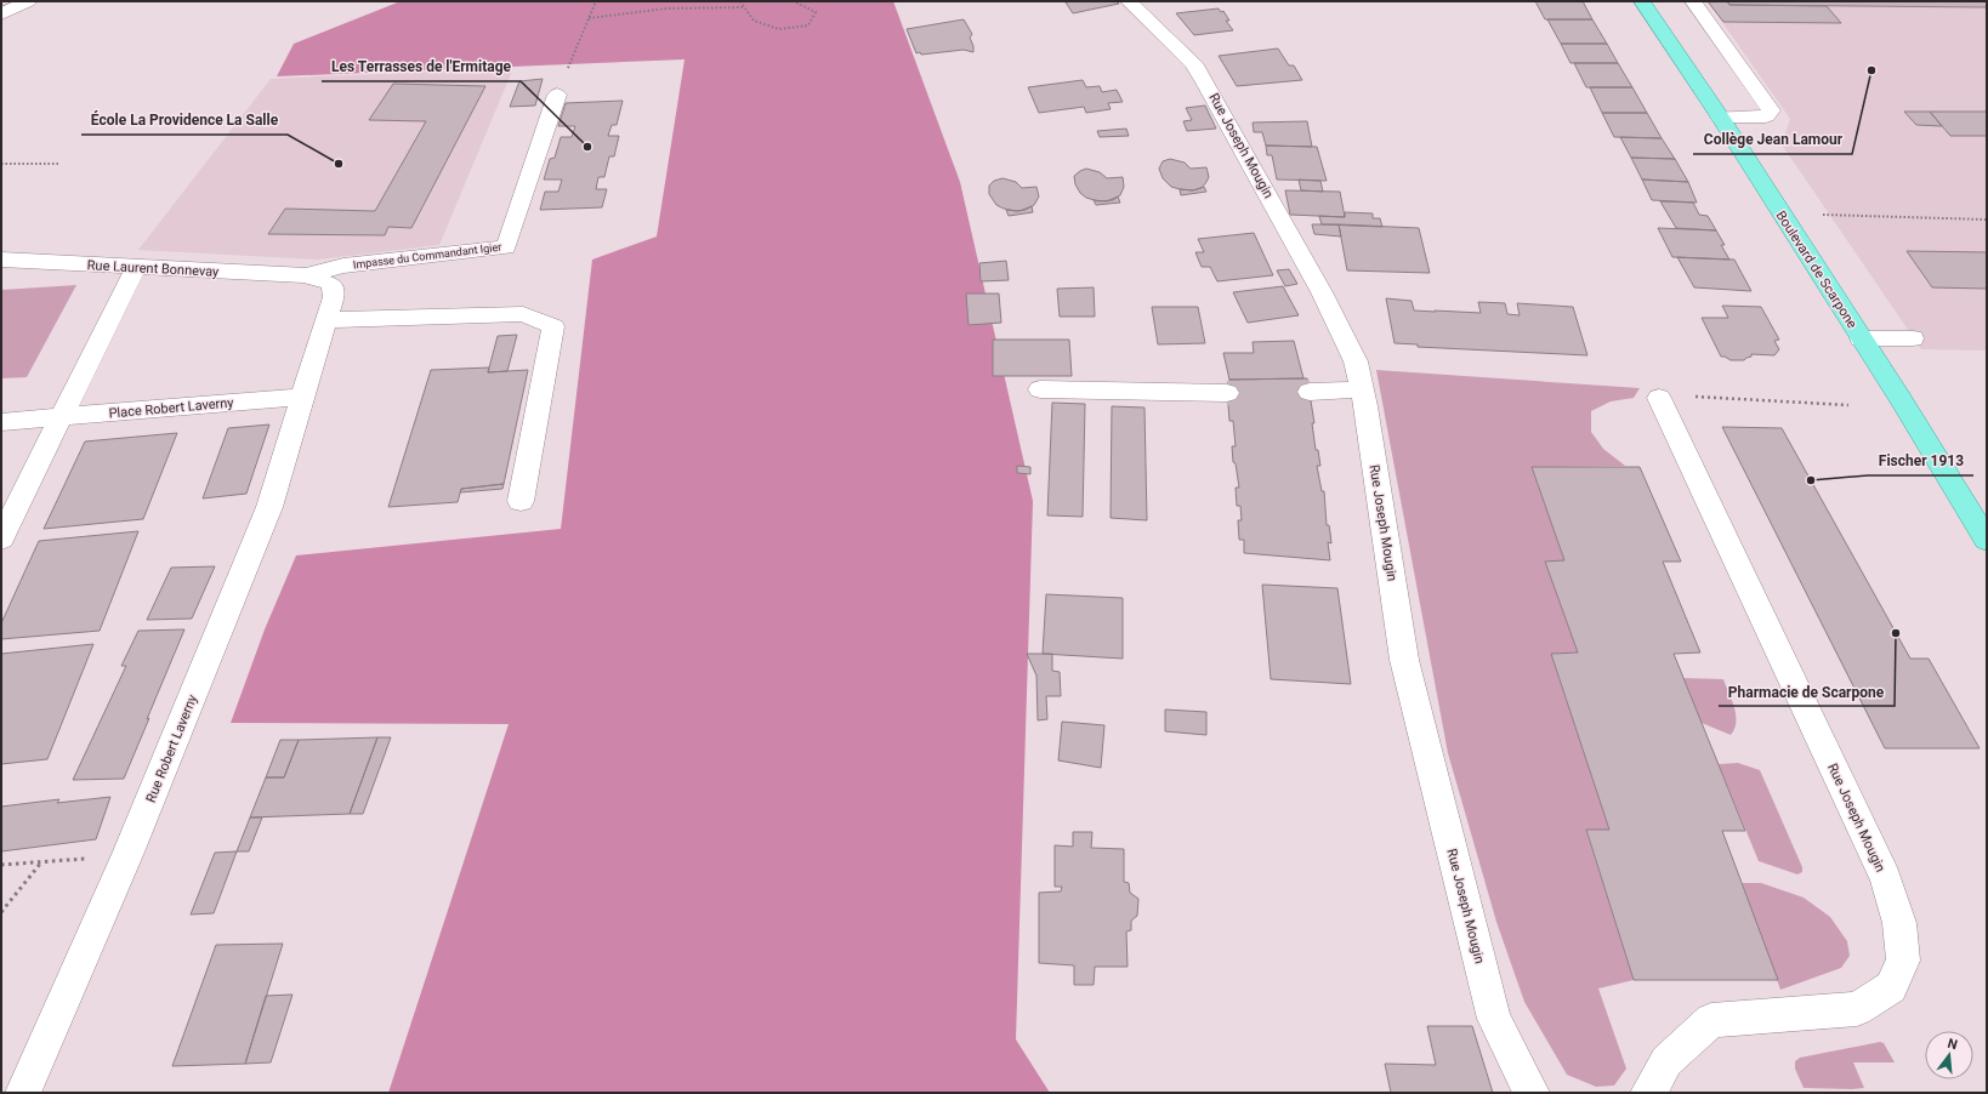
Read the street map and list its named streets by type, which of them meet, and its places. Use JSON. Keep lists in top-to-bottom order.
{
  "streets": {
    "main road": ["Boulevard de Scarpone"],
    "street": [
      "Rue Joseph Mougin",
      "Impasse du Commandant Igier",
      "Rue Laurent Bonnevay",
      "Place Robert Laverny",
      "Rue Robert Laverny"
    ]
  },
  "crossings": [
    ["Impasse du Commandant Igier", "Rue Laurent Bonnevay"],
    ["Place Robert Laverny", "Rue Robert Laverny"]
  ],
  "places": [
    "Collège Jean Lamour",
    "Les Terrasses de l'Ermitage",
    "École La Providence La Salle",
    "Fischer 1913",
    "Pharmacie de Scarpone"
  ],
  "north": "top"
}
